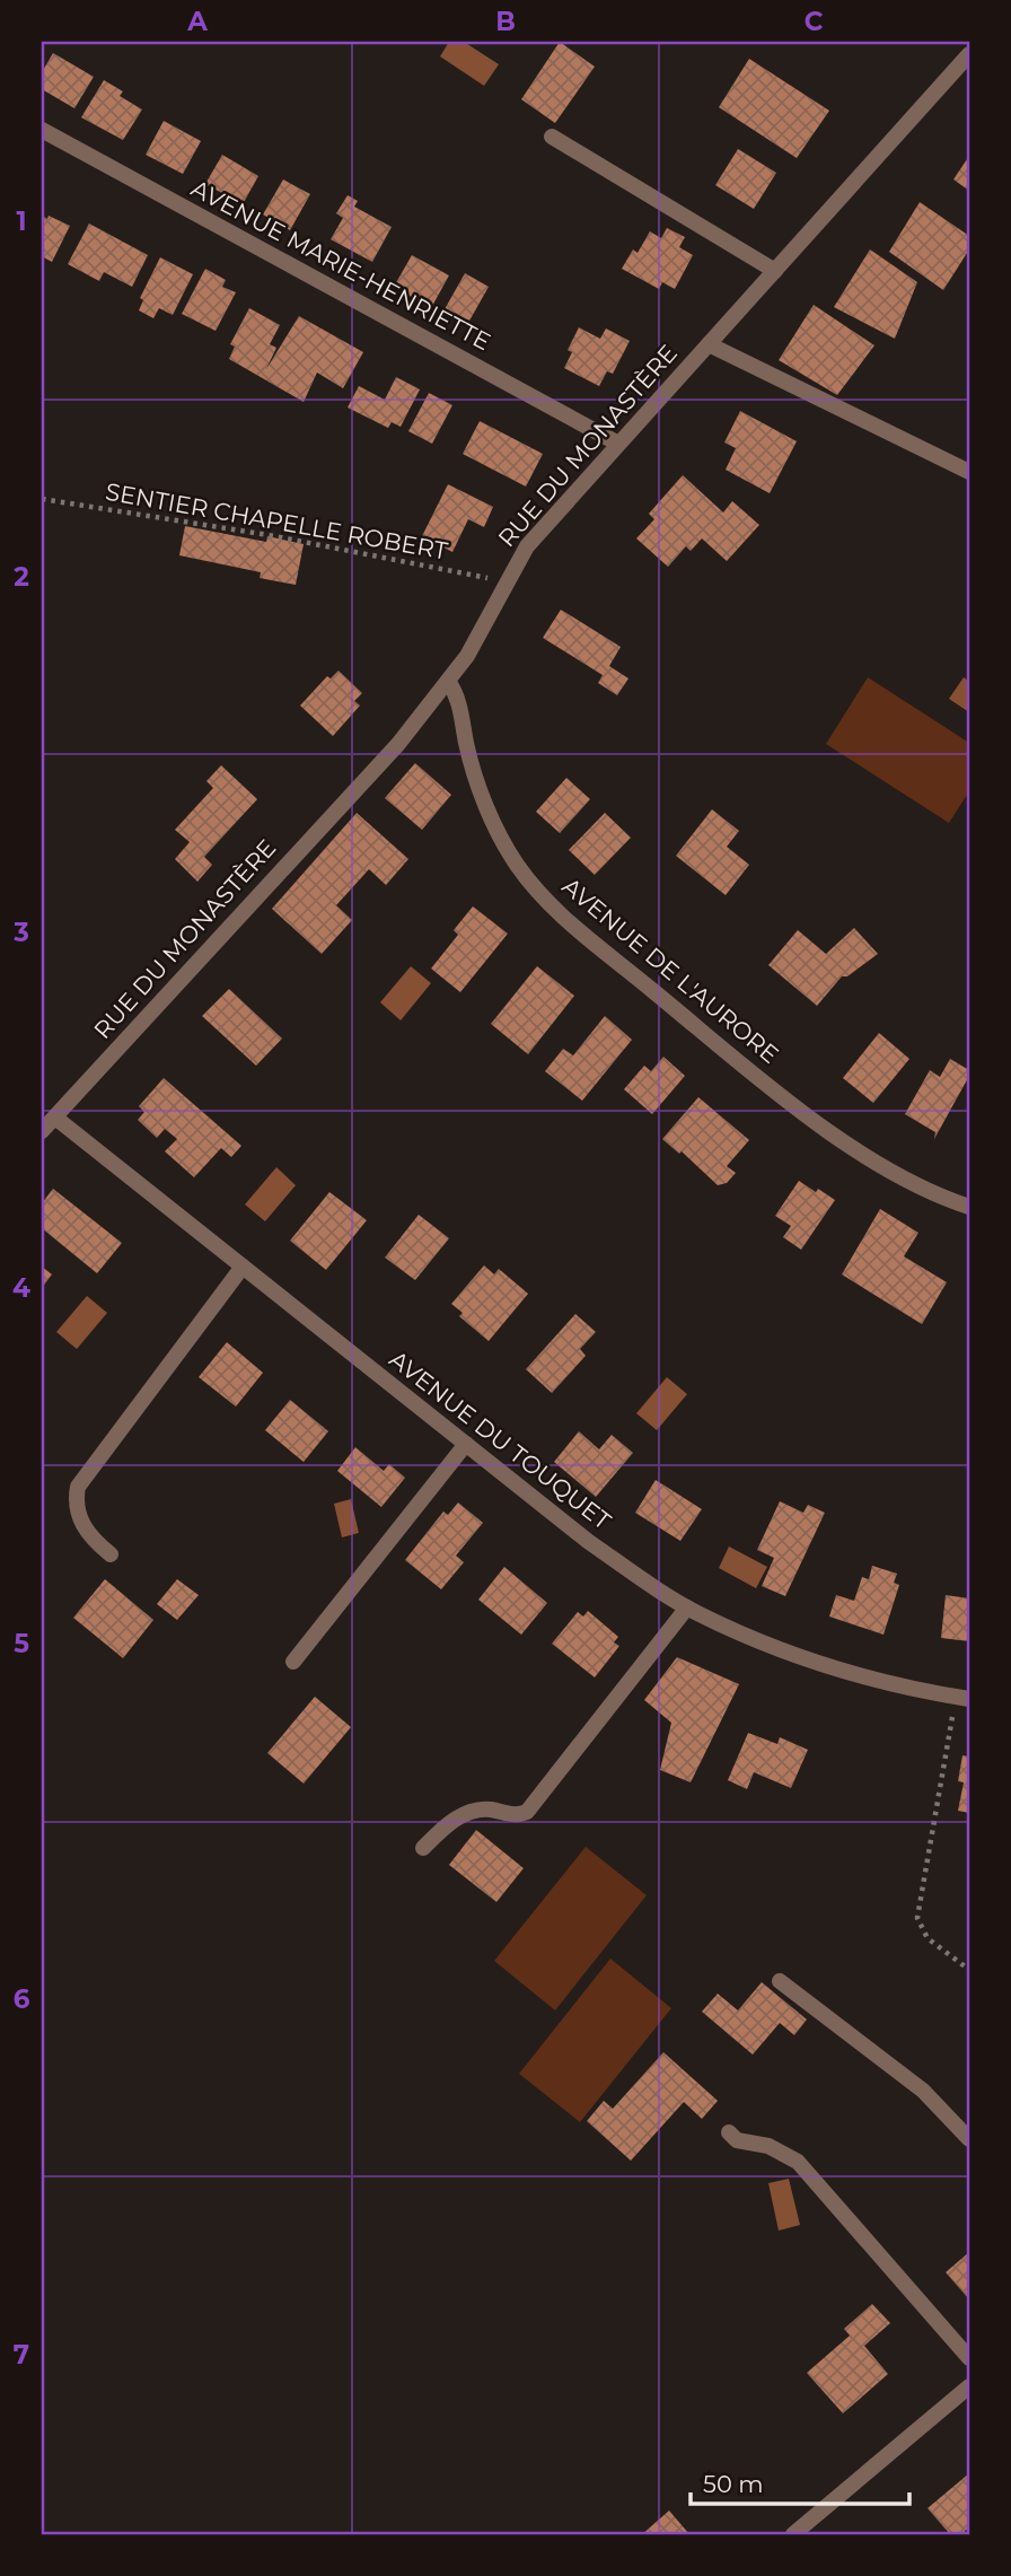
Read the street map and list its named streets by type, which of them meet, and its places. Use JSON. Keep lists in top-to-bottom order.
{
  "streets": {
    "street": [
      "AVENUE MARIE-HENRIETTE",
      "RUE DU MONASTÈRE",
      "AVENUE DE L'AURORE",
      "AVENUE DU TOUQUET"
    ],
    "path": ["SENTIER CHAPELLE ROBERT"]
  },
  "crossings": [
    ["AVENUE MARIE-HENRIETTE", "RUE DU MONASTÈRE"],
    ["RUE DU MONASTÈRE", "SENTIER CHAPELLE ROBERT"],
    ["RUE DU MONASTÈRE", "AVENUE DE L'AURORE"],
    ["RUE DU MONASTÈRE", "AVENUE DU TOUQUET"]
  ],
  "scale_bar": "50 m",
  "grid": {
    "columns": ["A", "B", "C"],
    "rows": [
      "1",
      "2",
      "3",
      "4",
      "5",
      "6",
      "7"
    ]
  }
}
